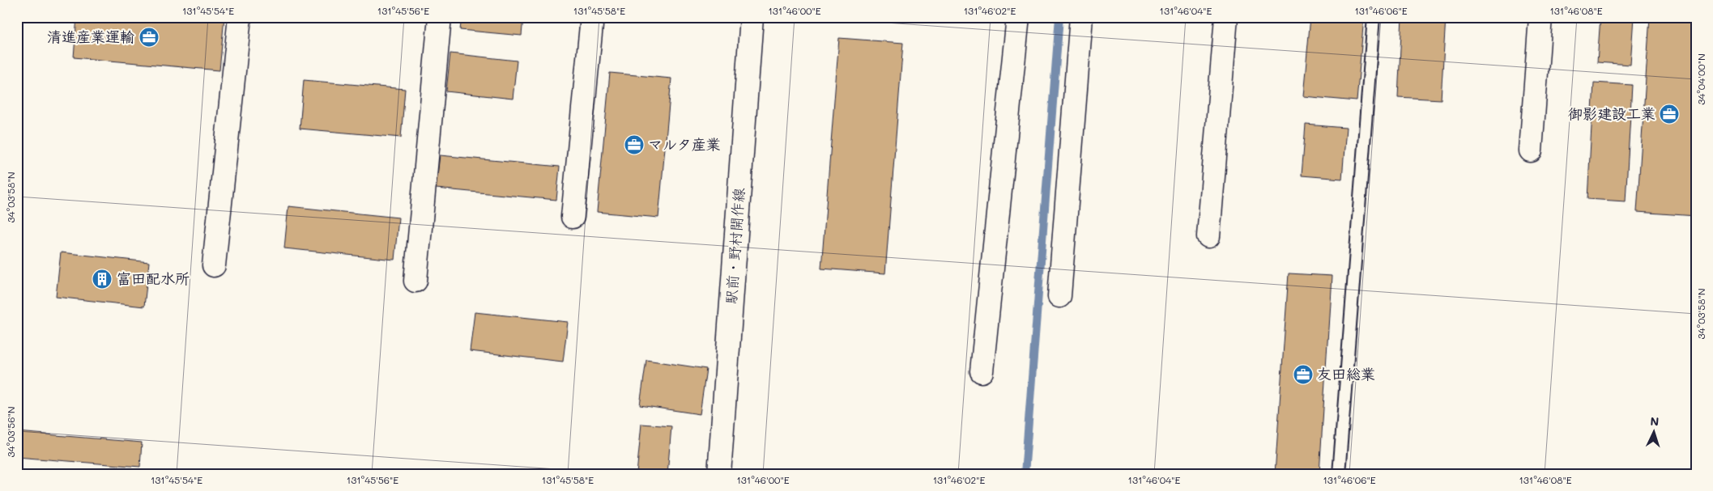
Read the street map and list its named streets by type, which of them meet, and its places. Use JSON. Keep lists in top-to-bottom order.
{
  "streets": {
    "street": ["駅前・野村開作線"]
  },
  "places": {
    "office": [
      "清進産業運輸",
      "御影建設工業",
      "マルタ産業",
      "友田総業"
    ],
    "building": ["富田配水所"]
  },
  "north": "top",
  "coordinates": [
    "131°45'54\"E",
    "131°45'56\"E",
    "131°45'58\"E",
    "131°46'00\"E",
    "131°46'02\"E",
    "131°46'04\"E",
    "131°46'06\"E",
    "131°46'08\"E",
    "34°04'00\"N",
    "34°03'58\"N",
    "34°03'56\"N"
  ]
}
